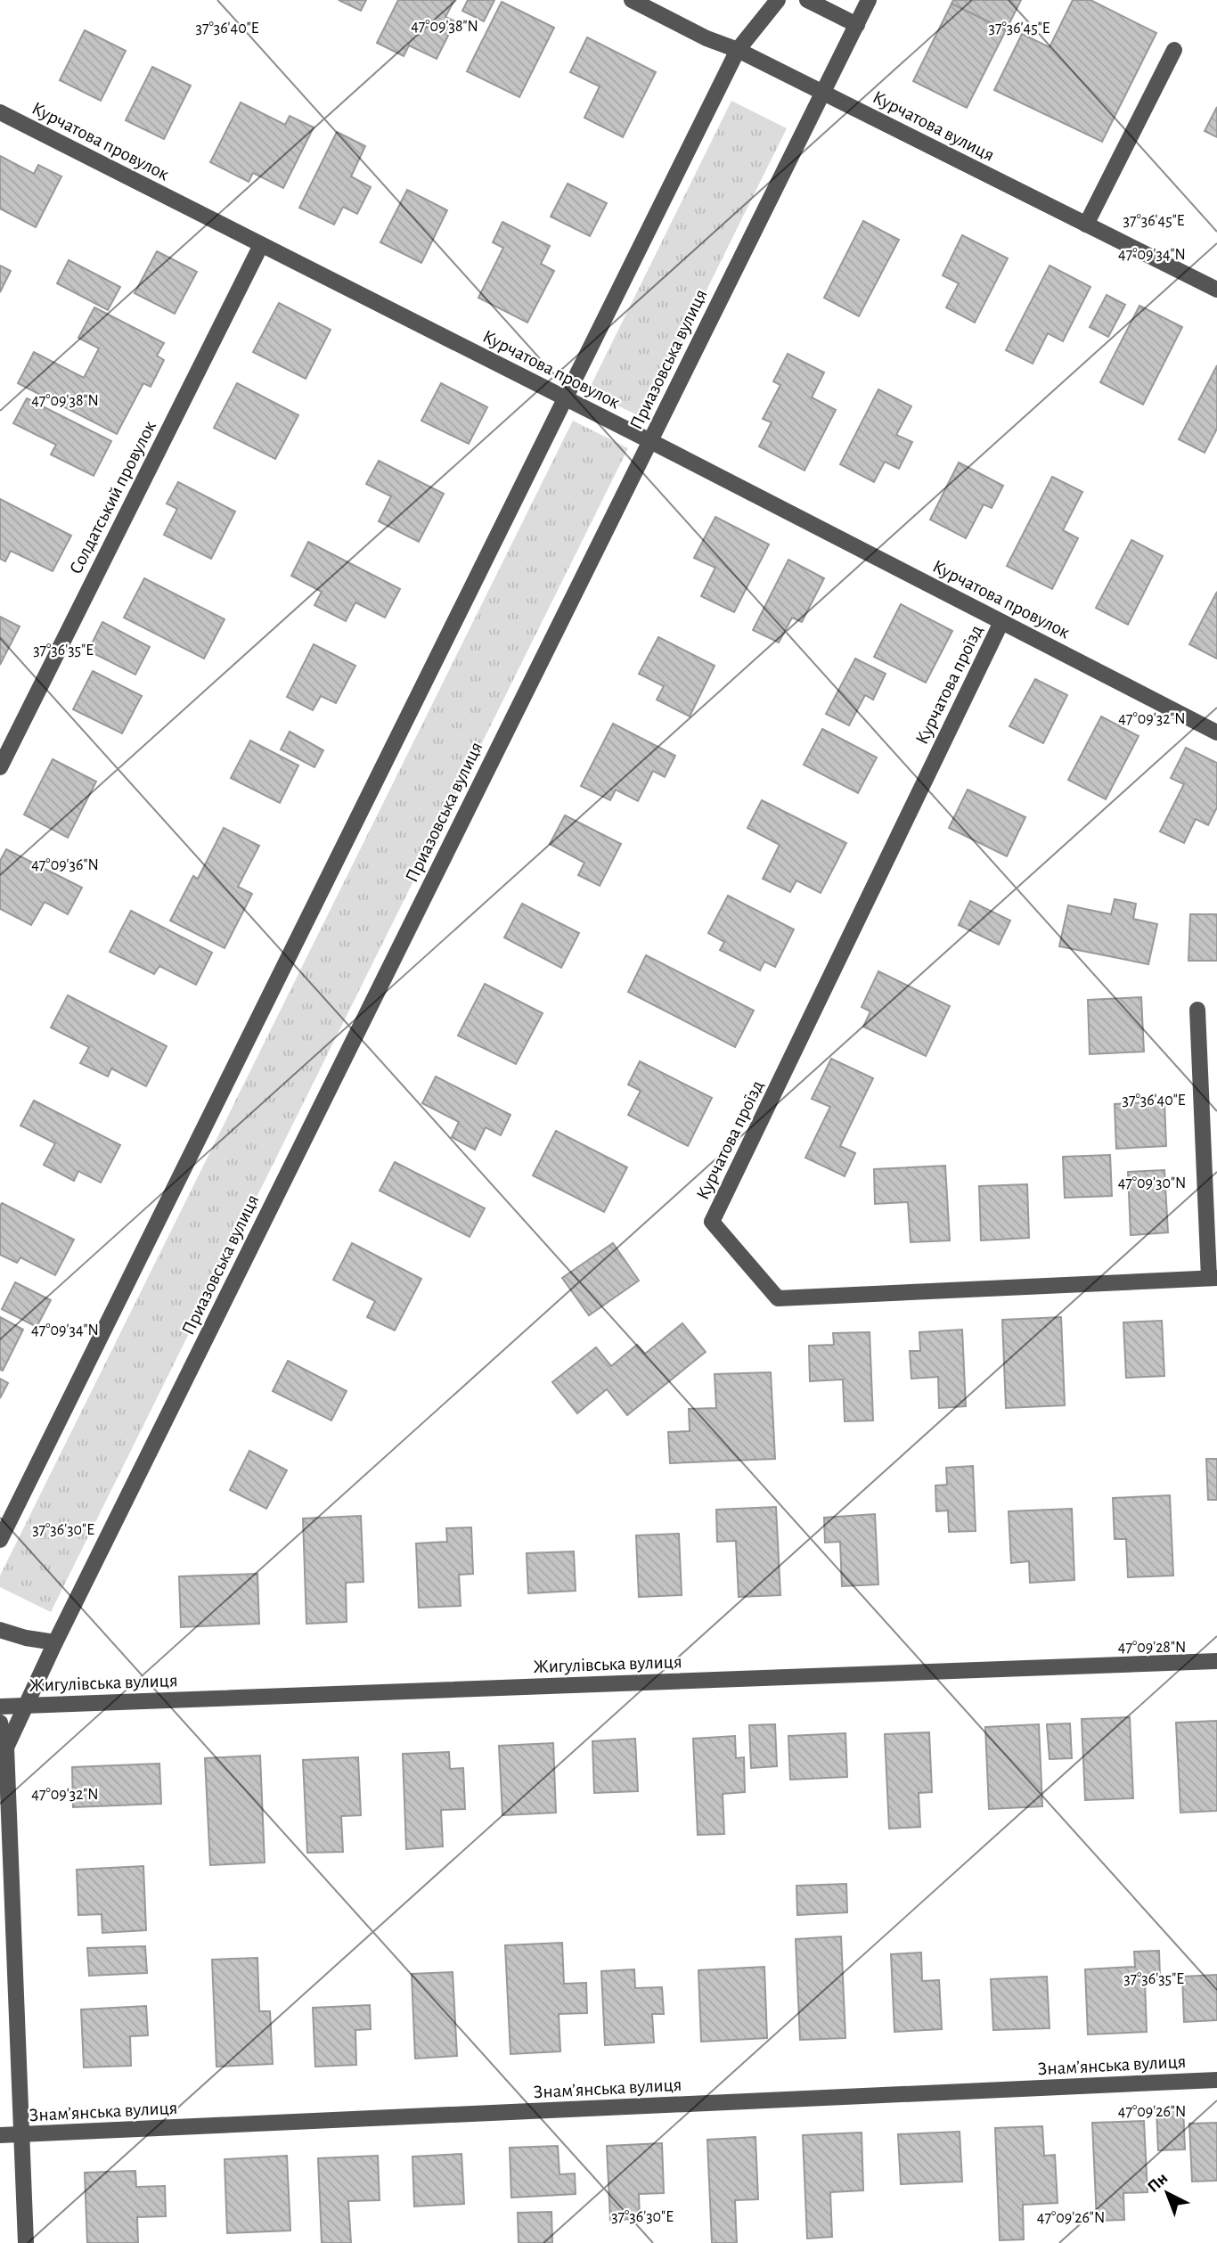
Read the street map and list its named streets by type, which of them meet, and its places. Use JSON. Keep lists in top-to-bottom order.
{
  "streets": {
    "street": [
      "Курчатова вулиця",
      "Курчатова провулок",
      "Приазовська вулиця",
      "Солдатський провулок",
      "Курчатова проїзд",
      "Жигулівська вулиця",
      "Знам’янська вулиця"
    ]
  },
  "crossings": [
    ["Курчатова вулиця", "Приазовська вулиця"],
    ["Курчатова провулок", "Приазовська вулиця"],
    ["Курчатова провулок", "Солдатський провулок"],
    ["Курчатова провулок", "Курчатова проїзд"],
    ["Приазовська вулиця", "Жигулівська вулиця"]
  ],
  "north": "top left",
  "coordinates": [
    "47°09'38\"N",
    "37°36'45\"E",
    "37°36'40\"E",
    "47°09'34\"N",
    "37°36'35\"E",
    "47°09'32\"N",
    "47°09'36\"N",
    "47°09'30\"N",
    "37°36'30\"E",
    "47°09'28\"N",
    "47°09'26\"N"
  ]
}
